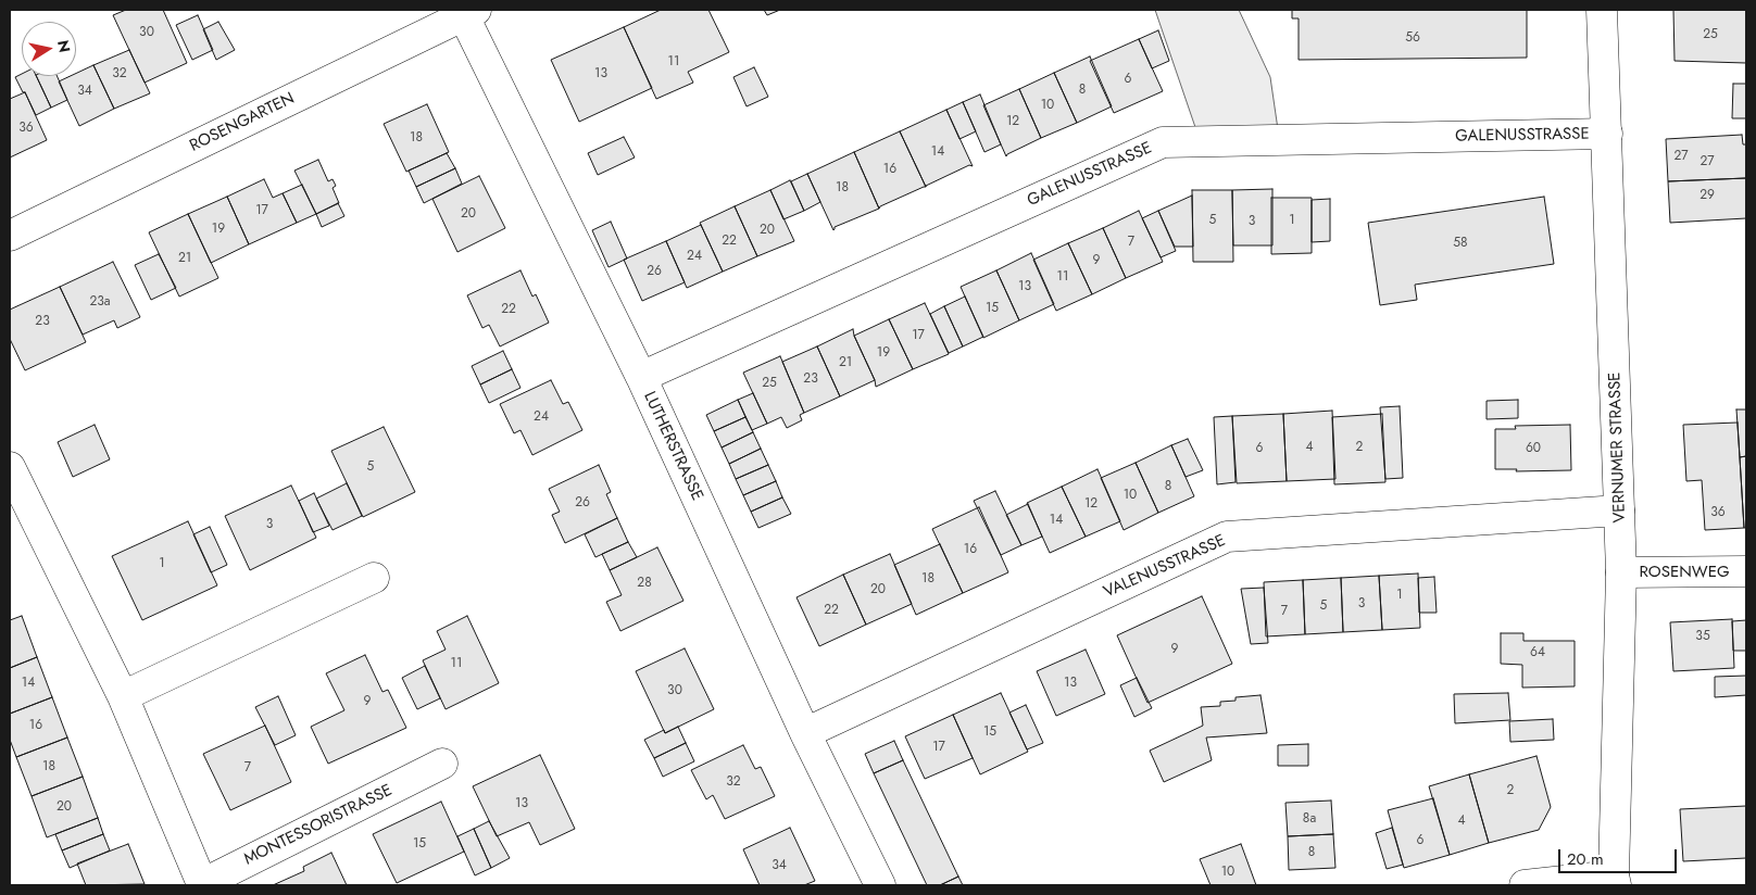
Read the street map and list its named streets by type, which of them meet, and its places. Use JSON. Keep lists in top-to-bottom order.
{
  "streets": {
    "street": [
      "ROSENGARTEN",
      "GALENUSSTRASSE",
      "LUTHERSTRASSE",
      "VERNUMER STRASSE",
      "VALENUSSTRASSE",
      "ROSENWEG",
      "MONTESSORISTRASSE"
    ]
  },
  "crossings": [
    ["ROSENGARTEN", "LUTHERSTRASSE"],
    ["GALENUSSTRASSE", "LUTHERSTRASSE"],
    ["GALENUSSTRASSE", "VERNUMER STRASSE"],
    ["LUTHERSTRASSE", "VALENUSSTRASSE"],
    ["VERNUMER STRASSE", "VALENUSSTRASSE"],
    ["VERNUMER STRASSE", "ROSENWEG"]
  ],
  "house_numbers": [
    "30",
    "25",
    "56",
    "11",
    "32",
    "13",
    "6",
    "8",
    "34",
    "10",
    "12",
    "36",
    "18",
    "14",
    "27",
    "27",
    "16",
    "18",
    "29",
    "17",
    "20",
    "5",
    "1",
    "3",
    "19",
    "20",
    "22",
    "7",
    "58",
    "24",
    "21",
    "9",
    "26",
    "11",
    "13",
    "23a",
    "15",
    "22",
    "23",
    "17",
    "19",
    "21",
    "23",
    "25",
    "24",
    "4",
    "2",
    "6",
    "60",
    "5",
    "8",
    "10",
    "26",
    "12",
    "36",
    "14",
    "3",
    "16",
    "1",
    "18",
    "28",
    "20",
    "1",
    "3",
    "5",
    "22",
    "7",
    "35",
    "9",
    "64",
    "11",
    "14",
    "13",
    "30",
    "9",
    "16",
    "15",
    "17",
    "18",
    "7",
    "32",
    "2",
    "13",
    "20",
    "8a",
    "4",
    "6",
    "15",
    "8",
    "34",
    "10"
  ],
  "scale_bar": "20 m",
  "north": "right"
}
